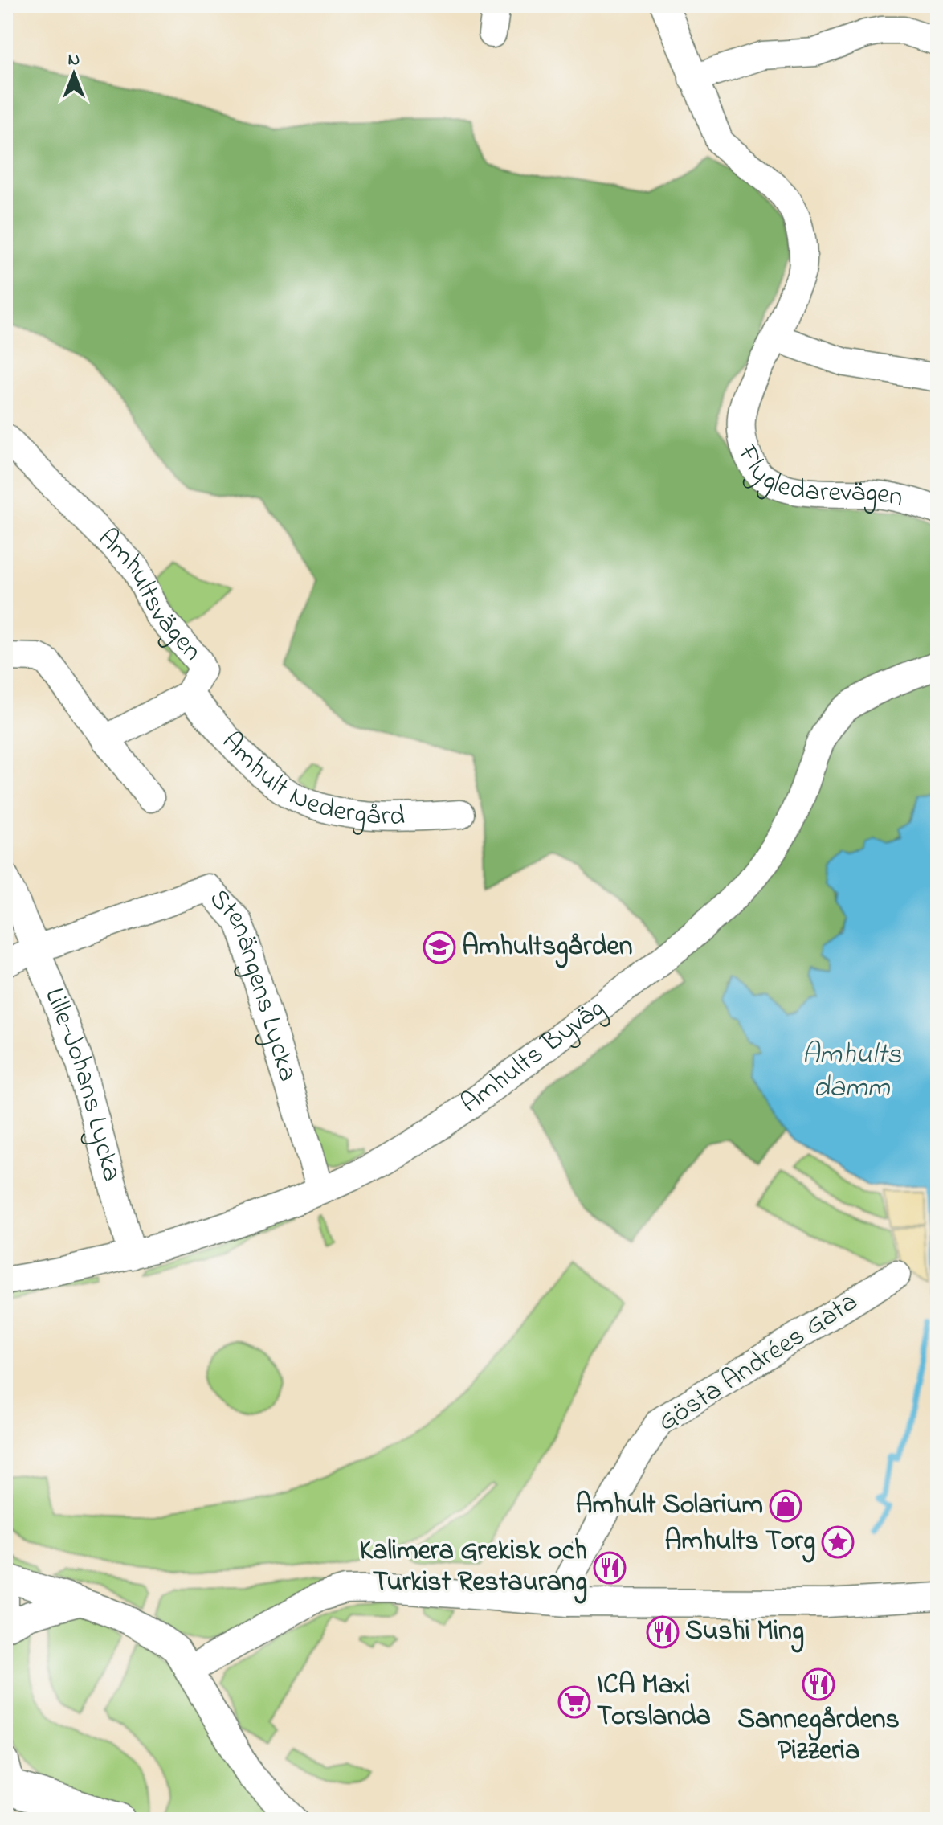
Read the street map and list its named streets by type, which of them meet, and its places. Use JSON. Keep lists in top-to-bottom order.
{
  "streets": {
    "street": [
      "Flygledarevägen",
      "Amhultsvägen",
      "Amhult Nedergård",
      "Stenängens Lycka",
      "Amhults Byväg",
      "Lille-Johans Lycka",
      "Gösta Andrées Gata"
    ]
  },
  "crossings": [
    ["Amhultsvägen", "Amhult Nedergård"],
    ["Stenängens Lycka", "Amhults Byväg"],
    ["Stenängens Lycka", "Lille-Johans Lycka"],
    ["Amhults Byväg", "Lille-Johans Lycka"]
  ],
  "water": ["Amhults damm"],
  "places": {
    "school or university": ["Amhultsgården"],
    "shop": ["Amhult Solarium"],
    "place": ["Amhults Torg"],
    "restaurant": ["Kalimera Grekisk och Turkist Restaurang", "Sushi Ming", "Sannegårdens Pizzeria"],
    "supermarket": ["ICA Maxi Torslanda"]
  },
  "north": "top"
}
